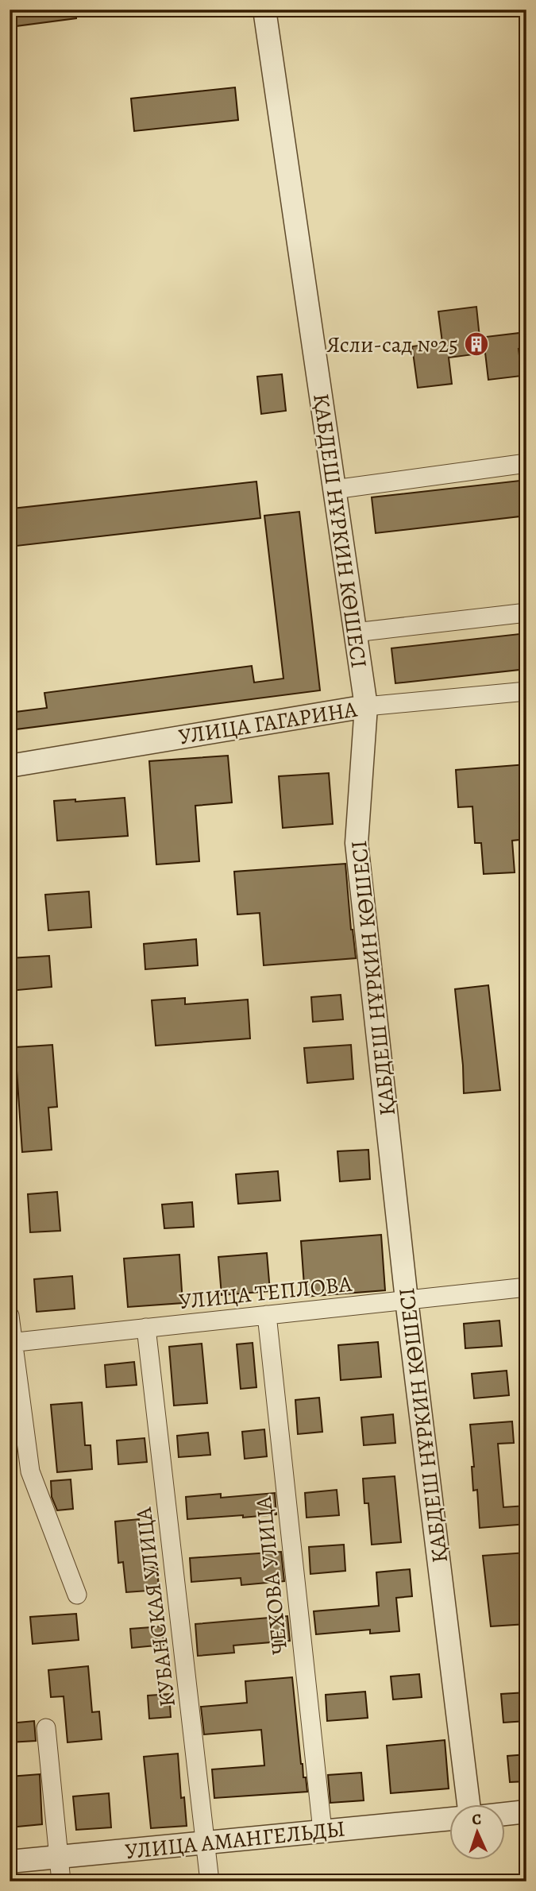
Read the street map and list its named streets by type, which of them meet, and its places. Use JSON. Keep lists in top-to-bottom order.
{
  "streets": {
    "street": [
      "ҚАБДЕШ НҰРКИН КӨШЕСІ",
      "УЛИЦА ГАГАРИНА",
      "УЛИЦА ТЕПЛОВА",
      "ЧЕХОВА УЛИЦА",
      "КУБАНСКАЯ УЛИЦА",
      "УЛИЦА АМАНГЕЛЬДЫ"
    ]
  },
  "crossings": [
    ["ҚАБДЕШ НҰРКИН КӨШЕСІ", "УЛИЦА ГАГАРИНА"],
    ["ҚАБДЕШ НҰРКИН КӨШЕСІ", "УЛИЦА ТЕПЛОВА"],
    ["УЛИЦА ТЕПЛОВА", "ЧЕХОВА УЛИЦА"],
    ["УЛИЦА ТЕПЛОВА", "КУБАНСКАЯ УЛИЦА"],
    ["ЧЕХОВА УЛИЦА", "УЛИЦА АМАНГЕЛЬДЫ"],
    ["КУБАНСКАЯ УЛИЦА", "УЛИЦА АМАНГЕЛЬДЫ"]
  ],
  "places": {
    "building": ["Ясли-сад №25"]
  },
  "north": "top"
}
